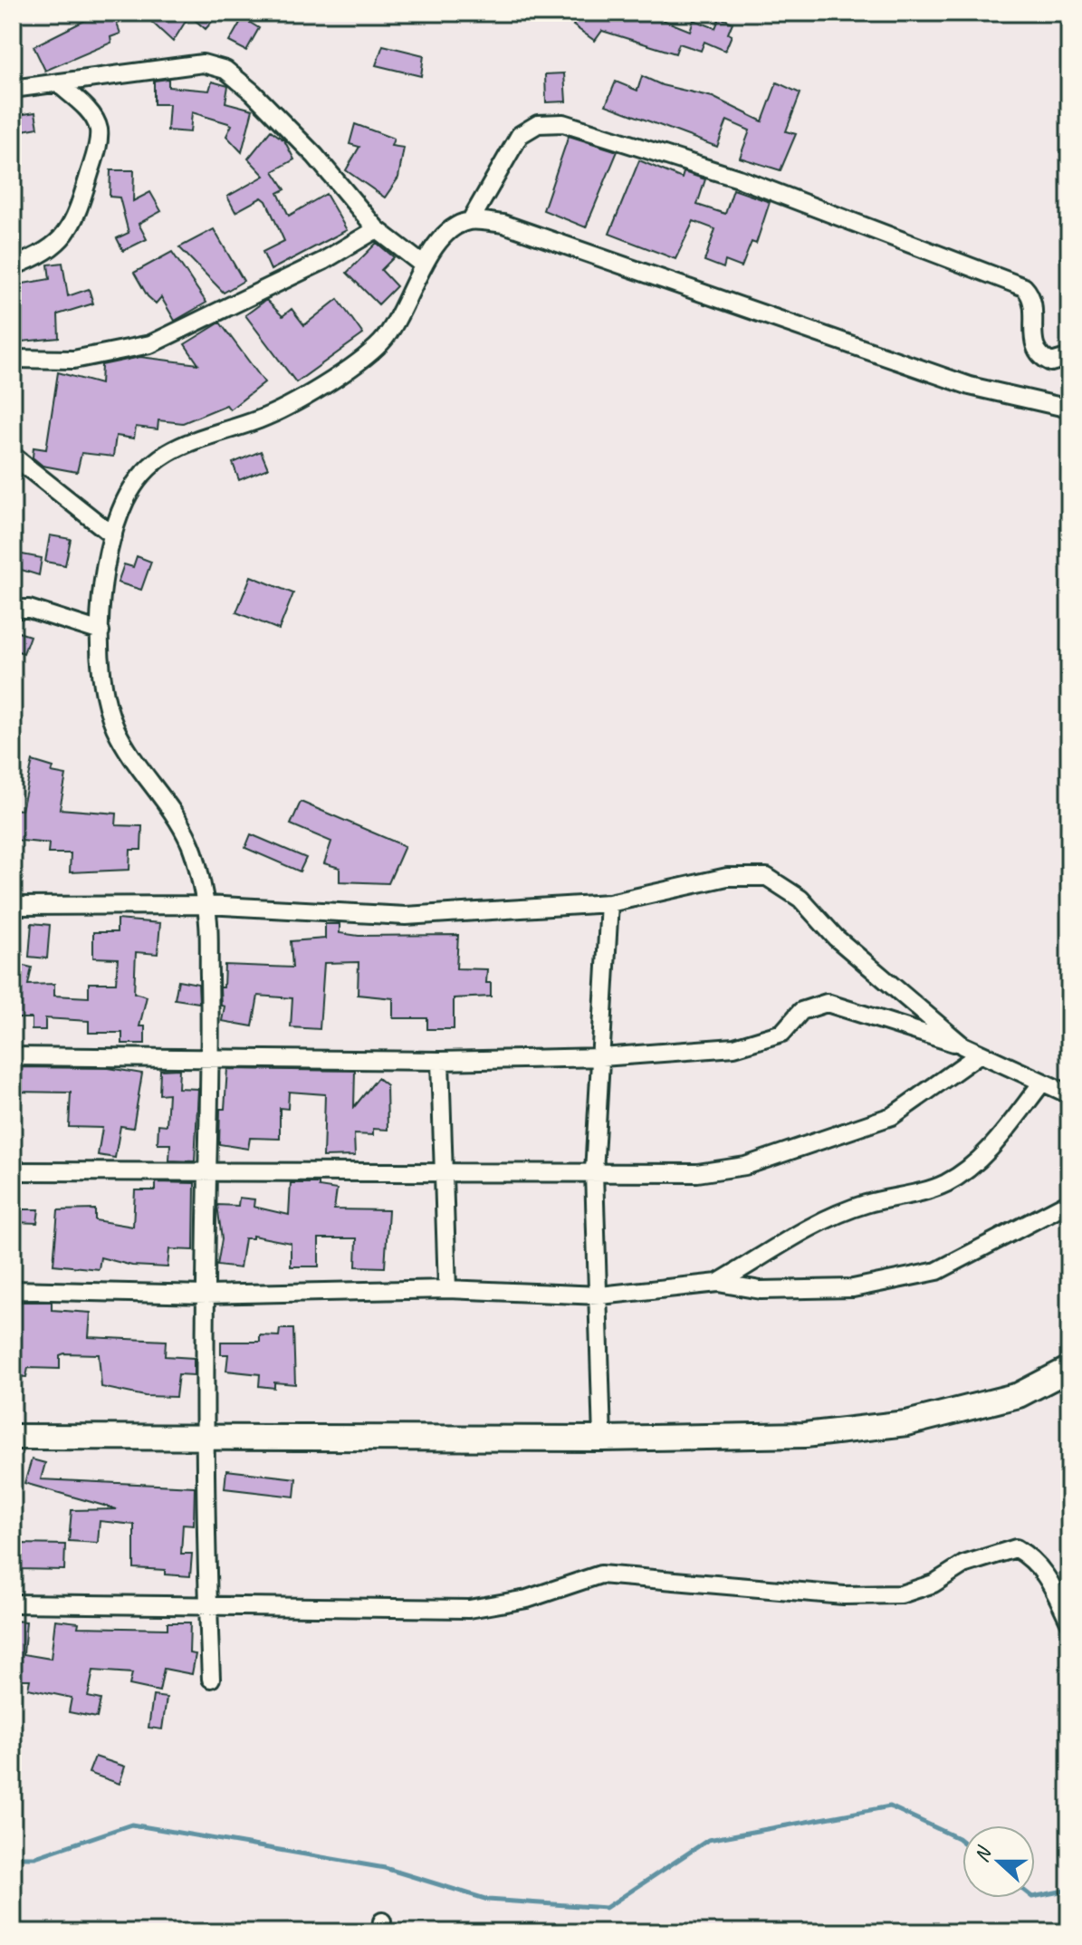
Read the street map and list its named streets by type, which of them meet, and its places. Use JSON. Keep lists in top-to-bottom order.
{
  "north": "left"
}
